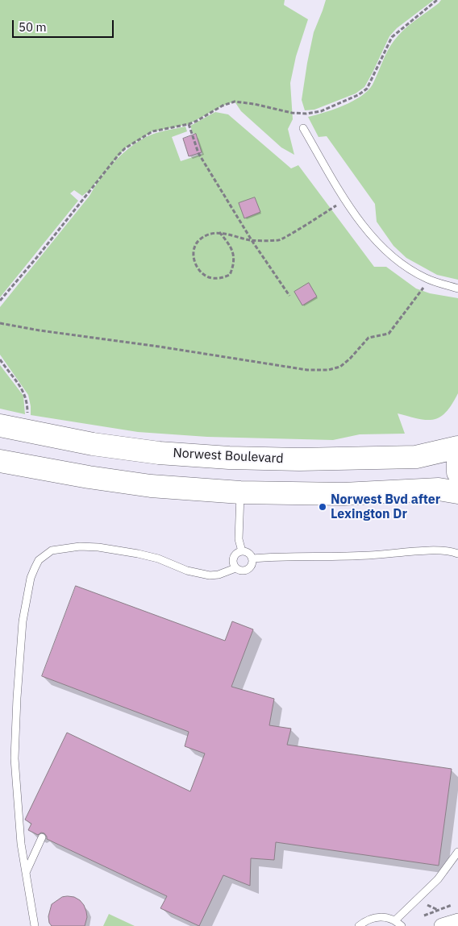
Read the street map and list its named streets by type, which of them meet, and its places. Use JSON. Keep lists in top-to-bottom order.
{
  "streets": {
    "main road": ["Norwest Boulevard"]
  },
  "places": ["Norwest Bvd after Lexington Dr"],
  "scale_bar": "50 m"
}
